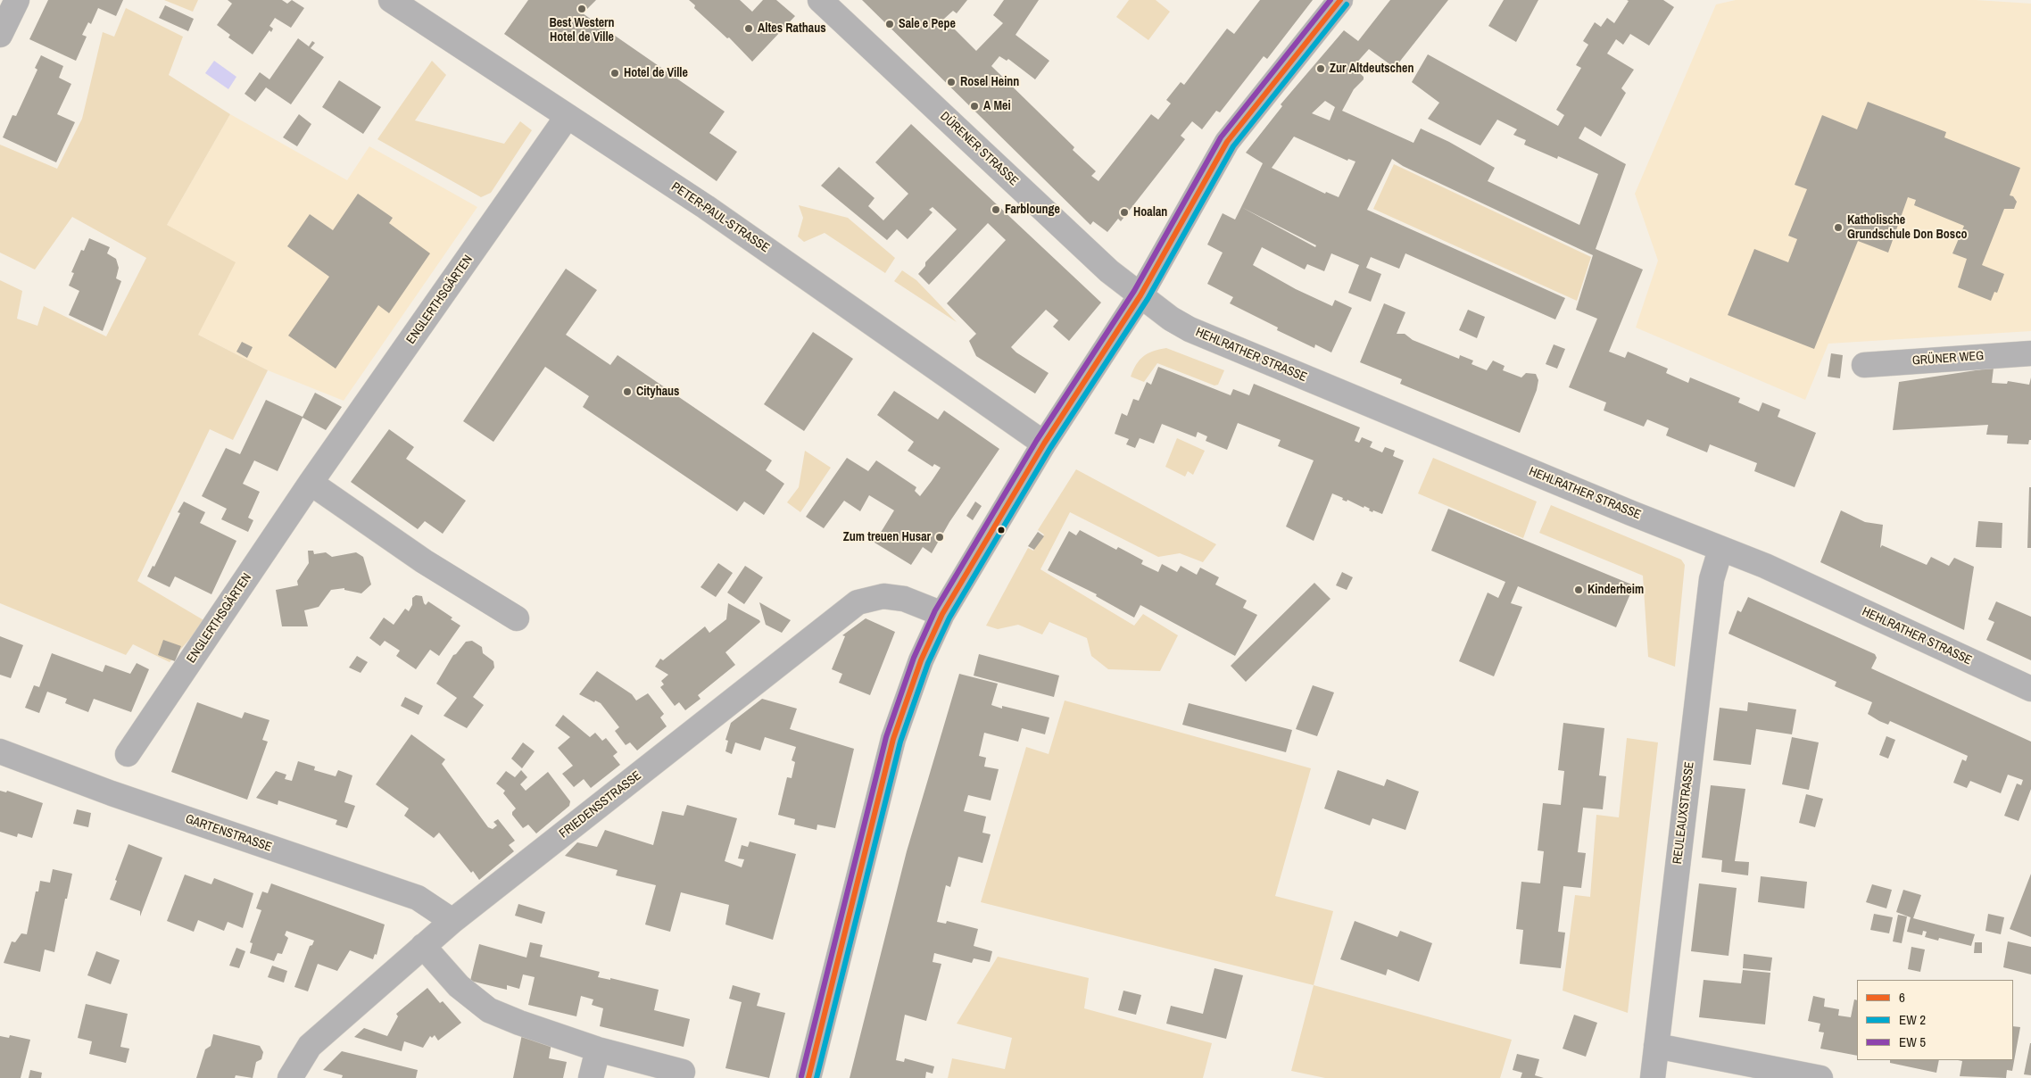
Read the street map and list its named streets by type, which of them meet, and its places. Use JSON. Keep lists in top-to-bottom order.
{
  "streets": {
    "street": [
      "DÜRENER STRASSE",
      "PETER-PAUL-STRASSE",
      "ENGLERTHSGÄRTEN",
      "HEHLRATHER STRASSE",
      "GRÜNER WEG",
      "FRIEDENSSTRASSE",
      "REULEAUXSTRASSE",
      "GARTENSTRASSE"
    ]
  },
  "crossings": [
    ["DÜRENER STRASSE", "HEHLRATHER STRASSE"],
    ["PETER-PAUL-STRASSE", "ENGLERTHSGÄRTEN"],
    ["HEHLRATHER STRASSE", "REULEAUXSTRASSE"],
    ["FRIEDENSSTRASSE", "GARTENSTRASSE"]
  ],
  "places": [
    "Best Western Hotel de Ville",
    "Sale e Pepe",
    "Altes Rathaus",
    "Zur Altdeutschen",
    "Hotel de Ville",
    "Rosel Heinn",
    "A Mei",
    "Farblounge",
    "Hoalan",
    "Katholische Grundschule Don Bosco",
    "Cityhaus",
    "Zum treuen Husar",
    "Kinderheim"
  ],
  "lines": ["transit line 6"],
  "legend": ["6", "EW 2", "EW 5"]
}
